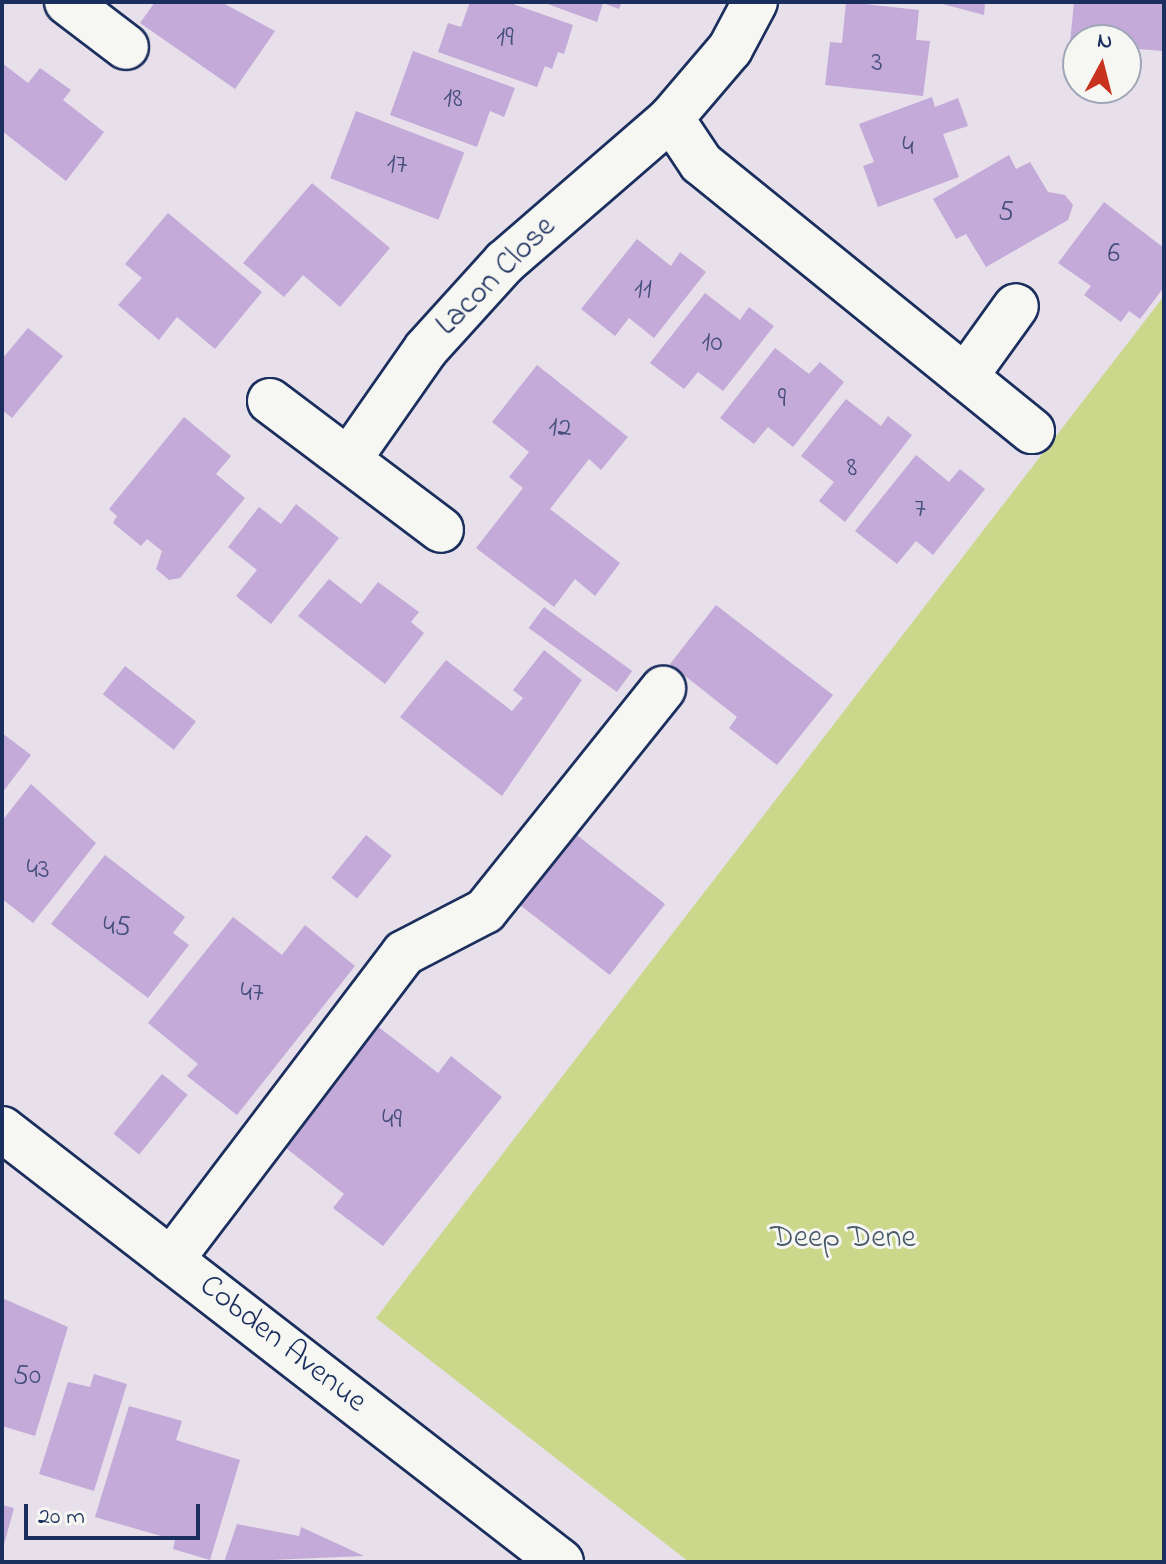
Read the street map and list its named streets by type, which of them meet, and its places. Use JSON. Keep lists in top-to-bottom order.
{
  "streets": {
    "street": ["Lacon Close", "Cobden Avenue"]
  },
  "parks": ["Deep Dene"],
  "house_numbers": [
    "19",
    "3",
    "18",
    "4",
    "17",
    "5",
    "6",
    "11",
    "10",
    "9",
    "12",
    "8",
    "7",
    "43",
    "45",
    "47",
    "49",
    "50"
  ],
  "scale_bar": "20 m",
  "north": "top"
}
